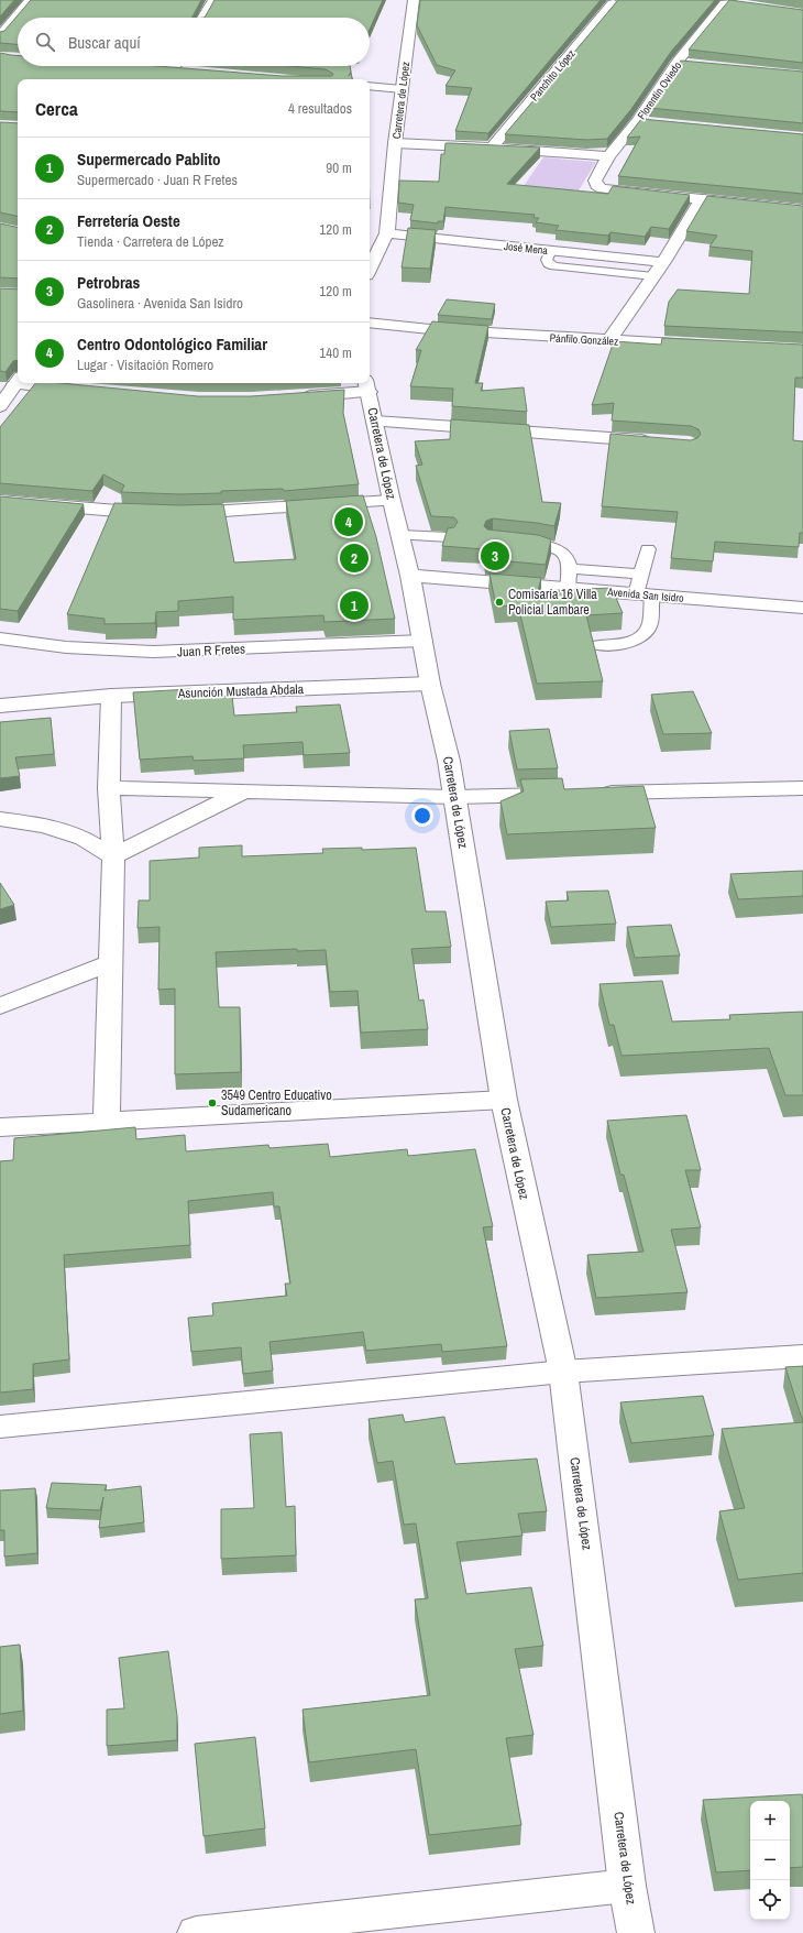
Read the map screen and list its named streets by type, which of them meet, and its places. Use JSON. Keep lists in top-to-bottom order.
{
  "streets": {
    "street": [
      "Panchito López",
      "Florentín Oviedo",
      "Carretera de López",
      "José Mena",
      "Pánfilo González",
      "Avenida San Isidro",
      "Juan R Fretes",
      "Asunción Mustada Abdala"
    ]
  },
  "crossings": [
    ["Carretera de López", "José Mena"],
    ["Carretera de López", "Avenida San Isidro"],
    ["Carretera de López", "Juan R Fretes"],
    ["Carretera de López", "Asunción Mustada Abdala"]
  ],
  "places": ["Comisaría 16 Villa Policial Lambare", "3549 Centro Educativo Sudamericano"],
  "page": {
    "search": "Buscar aquí",
    "heading": ["Cerca", "4 resultados"],
    "list": [
      {
        "mark": "1",
        "name": "Supermercado Pablito",
        "note": "Supermercado · Juan R Fretes",
        "value": "90 m"
      },
      {
        "mark": "2",
        "name": "Ferretería Oeste",
        "note": "Tienda · Carretera de López",
        "value": "120 m"
      },
      {
        "mark": "3",
        "name": "Petrobras",
        "note": "Gasolinera · Avenida San Isidro",
        "value": "120 m"
      },
      {
        "mark": "4",
        "name": "Centro Odontológico Familiar",
        "note": "Lugar · Visitación Romero",
        "value": "140 m"
      }
    ],
    "pins": [
      "4",
      "3",
      "2",
      "1"
    ],
    "map_buttons": ["+", "−"]
  }
}
